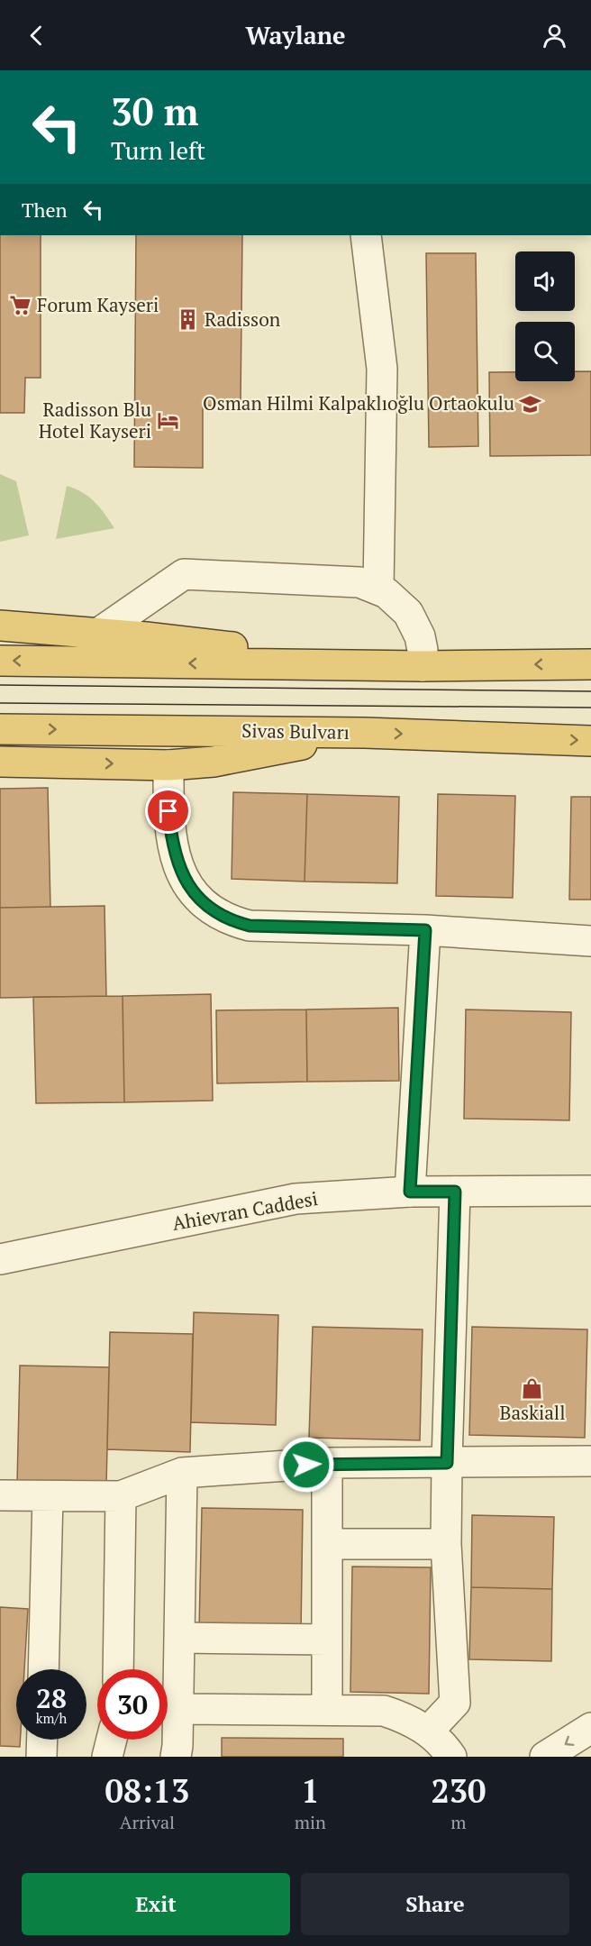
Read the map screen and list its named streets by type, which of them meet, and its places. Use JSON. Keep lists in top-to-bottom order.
{
  "streets": {
    "highway": ["Sivas Bulvarı"],
    "street": ["Ahievran Caddesi"]
  },
  "places": {
    "supermarket": ["Forum Kayseri"],
    "building": ["Radisson"],
    "school or university": ["Osman Hilmi Kalpaklıoğlu Ortaokulu"],
    "hotel": ["Radisson Blu Hotel Kayseri"],
    "shop": ["Baskiall"]
  },
  "page": {
    "header": "Waylane",
    "turn": ["30 m", "Turn left"],
    "then": "Then",
    "speed": "28 km/h",
    "limit": "30",
    "eta": [
      "08:13",
      "Arrival",
      "1",
      "min",
      "230",
      "m"
    ],
    "buttons": ["Exit", "Share"]
  }
}
